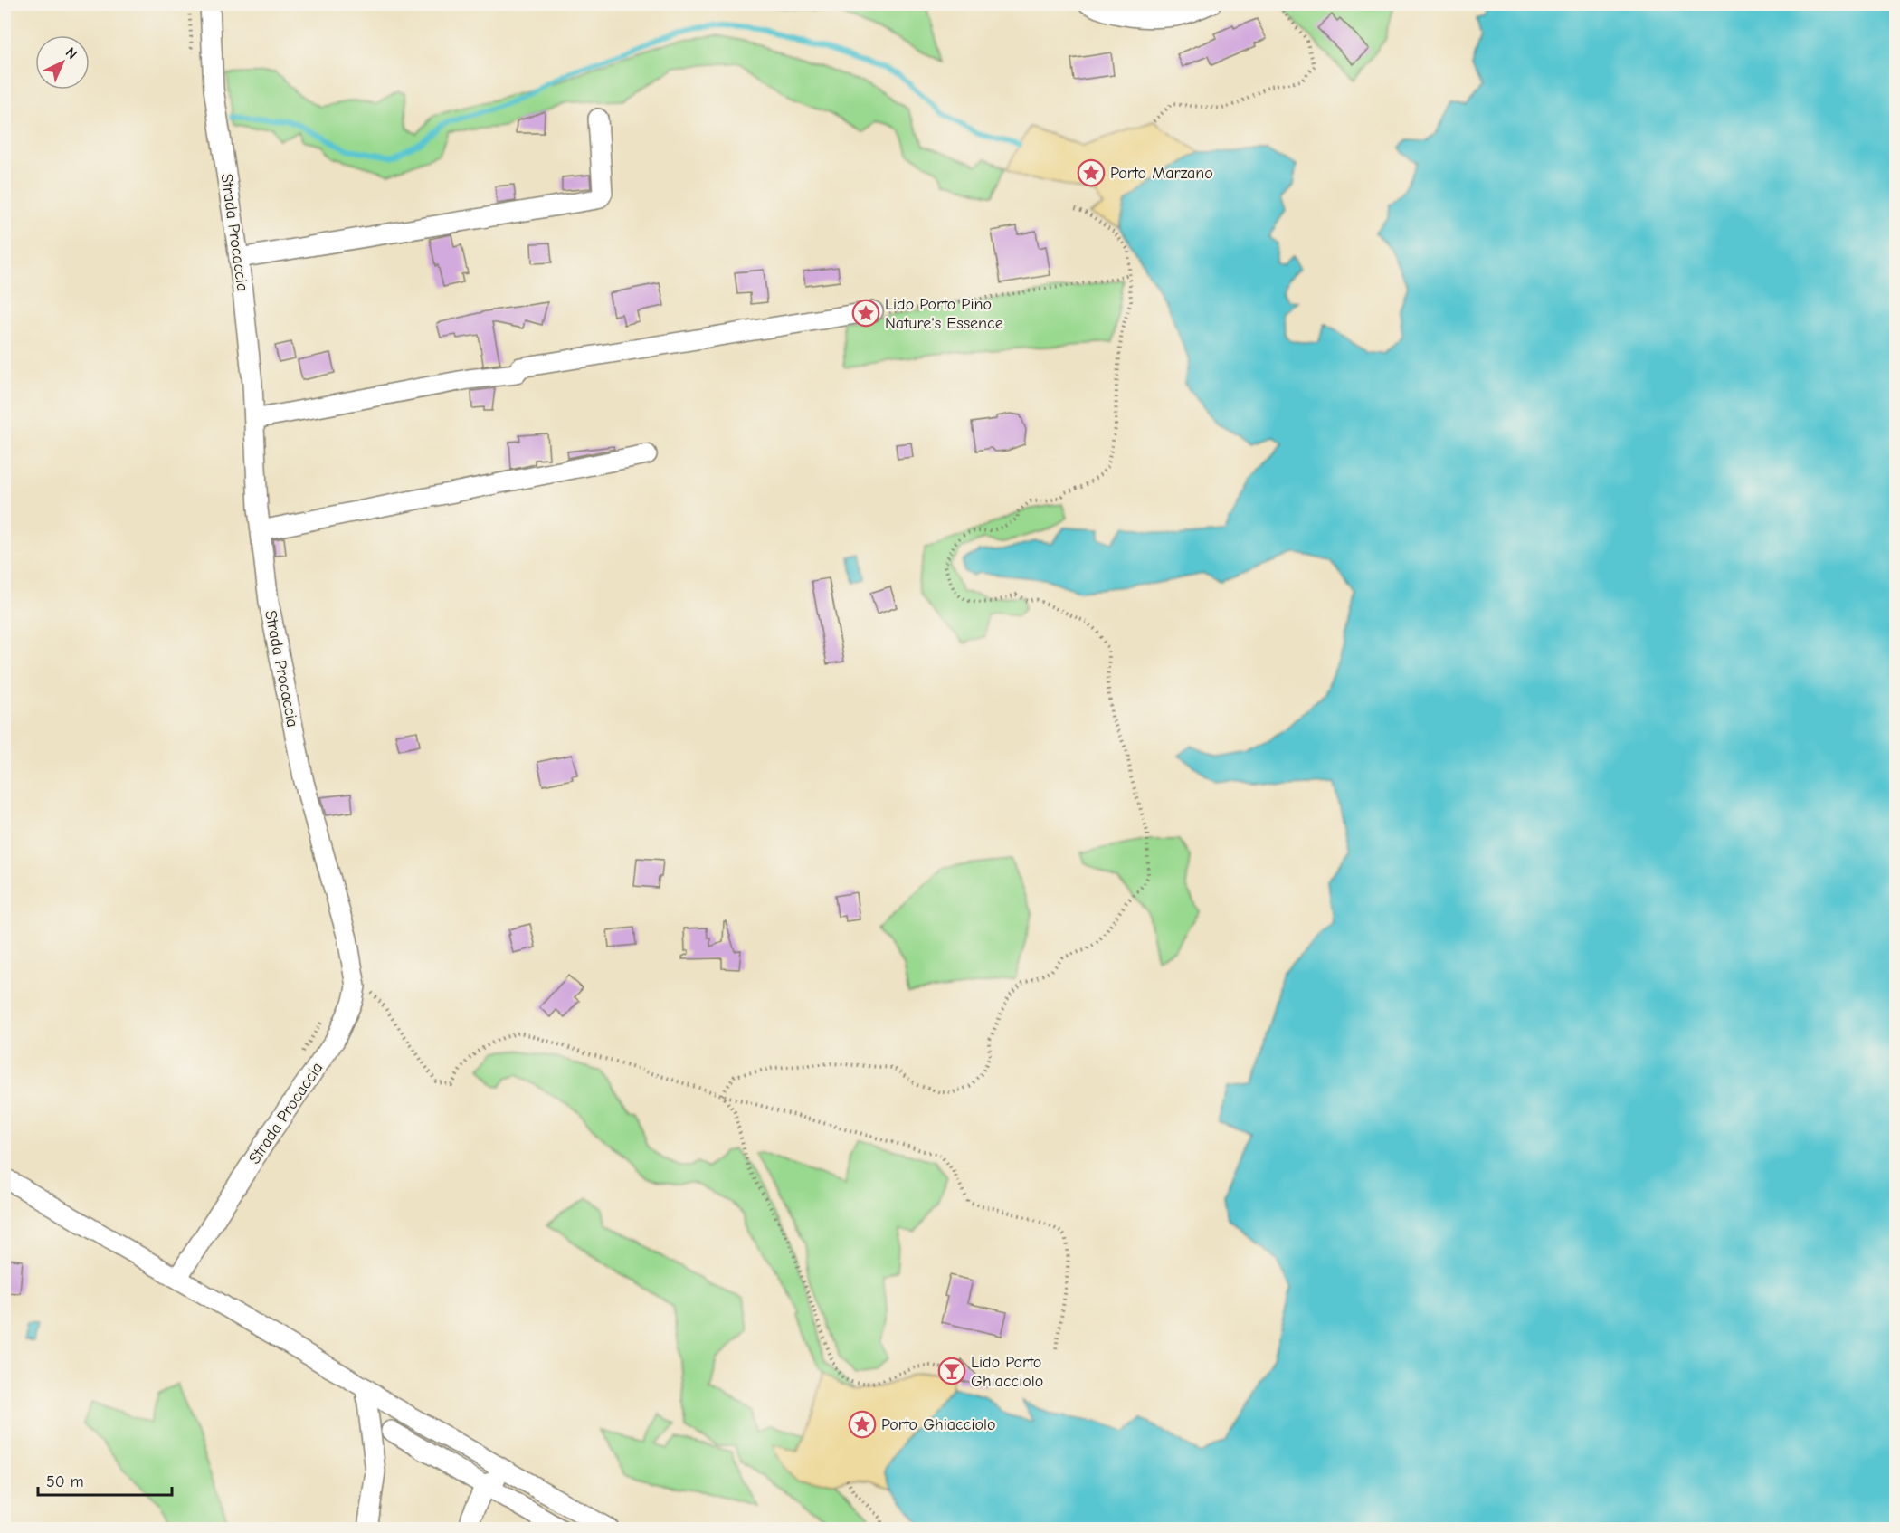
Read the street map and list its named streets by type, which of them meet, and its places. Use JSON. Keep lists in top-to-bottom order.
{
  "streets": {
    "street": ["Strada Procaccia"]
  },
  "places": {
    "place": ["Porto Marzano", "Lido Porto Pino Nature's Essence", "Porto Ghiacciolo"],
    "bar": ["Lido Porto Ghiacciolo"]
  },
  "scale_bar": "50 m",
  "north": "top right"
}
